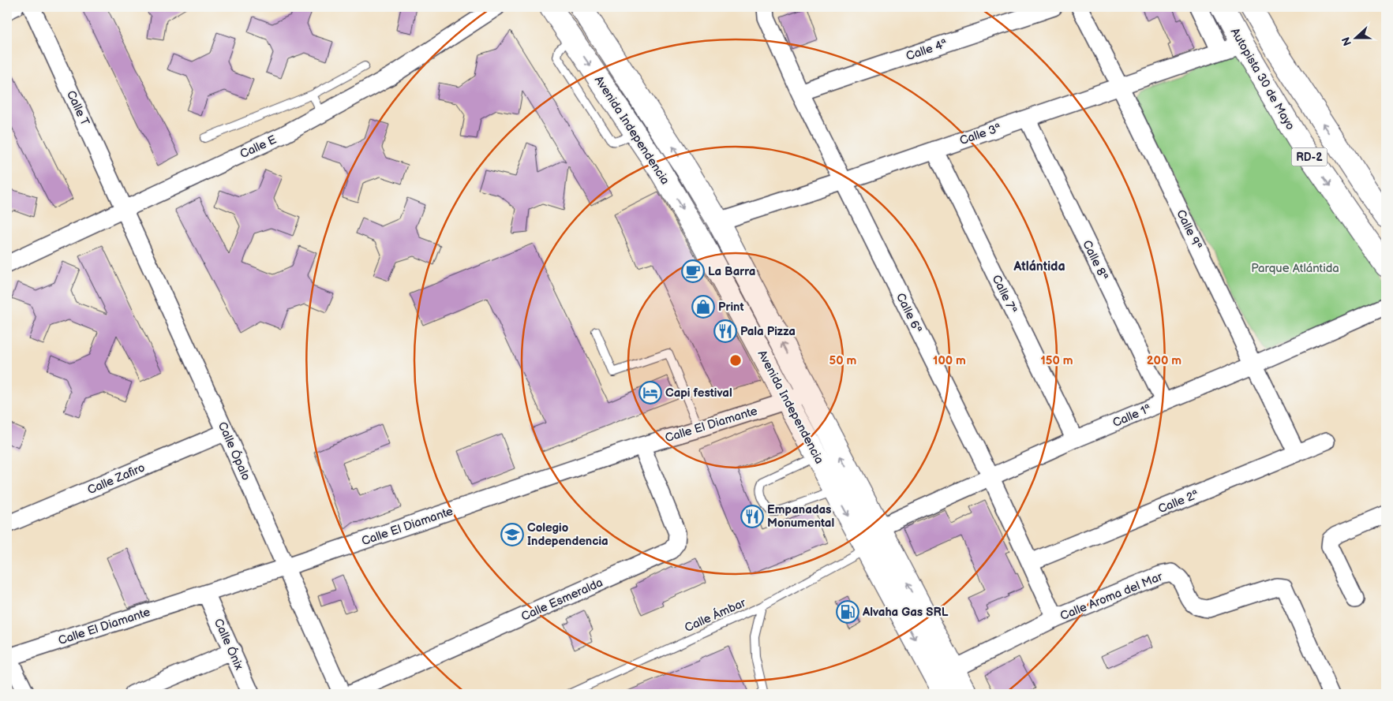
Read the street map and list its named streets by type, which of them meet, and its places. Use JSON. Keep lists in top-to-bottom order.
{
  "streets": {
    "main road": ["Autopista 30 de Mayo", "Avenida Independencia", "RD-2"],
    "street": [
      "Calle 4ª",
      "Calle T",
      "Calle 3ª",
      "Calle E",
      "Calle 9ª",
      "Calle 8ª",
      "Calle 7ª",
      "Calle 6ª",
      "Calle 1ª",
      "Calle El Diamante",
      "Calle Ópalo",
      "Calle Zafiro",
      "Calle 2ª",
      "Calle Aroma del Mar",
      "Calle Esmeralda",
      "Calle Ónix"
    ],
    "lane": ["Calle Ámbar"]
  },
  "crossings": [
    ["Calle 4ª", "Calle 6ª"],
    ["Autopista 30 de Mayo", "Calle 3ª"],
    ["Calle T", "Calle E"],
    ["Calle T", "Calle Ópalo"],
    ["Avenida Independencia", "Calle 3ª"],
    ["Avenida Independencia", "Calle 1ª"],
    ["Avenida Independencia", "Calle El Diamante"],
    ["Avenida Independencia", "Calle Aroma del Mar"],
    ["Avenida Independencia", "Calle Ámbar"],
    ["Calle 3ª", "Calle 9ª"],
    ["Calle 3ª", "Calle 8ª"],
    ["Calle 3ª", "Calle 7ª"],
    ["Calle 3ª", "Calle 6ª"],
    ["Calle E", "Calle Ópalo"],
    ["Calle 9ª", "Calle 1ª"],
    ["Calle 9ª", "Calle 2ª"],
    ["Calle 8ª", "Calle 1ª"],
    ["Calle 7ª", "Calle 1ª"],
    ["Calle 6ª", "Calle 1ª"],
    ["Calle 6ª", "Calle 2ª"],
    ["Calle 6ª", "Calle Aroma del Mar"],
    ["Calle 1ª", "Calle Ámbar"],
    ["Calle El Diamante", "Calle Ópalo"],
    ["Calle El Diamante", "Calle Esmeralda"],
    ["Calle El Diamante", "Calle Ónix"],
    ["Calle Ópalo", "Calle Zafiro"]
  ],
  "districts": ["Atlántida"],
  "parks": ["Parque Atlántida"],
  "places": {
    "cafe": ["La Barra"],
    "shop": ["Print"],
    "restaurant": ["Pala Pizza", "Empanadas Monumental"],
    "hotel": ["Capi festival"],
    "school or university": ["Colegio Independencia"],
    "fuel station": ["Alvaha Gas SRL"]
  },
  "north": "left",
  "rings": [
    "50 m",
    "100 m",
    "150 m",
    "200 m"
  ]
}
